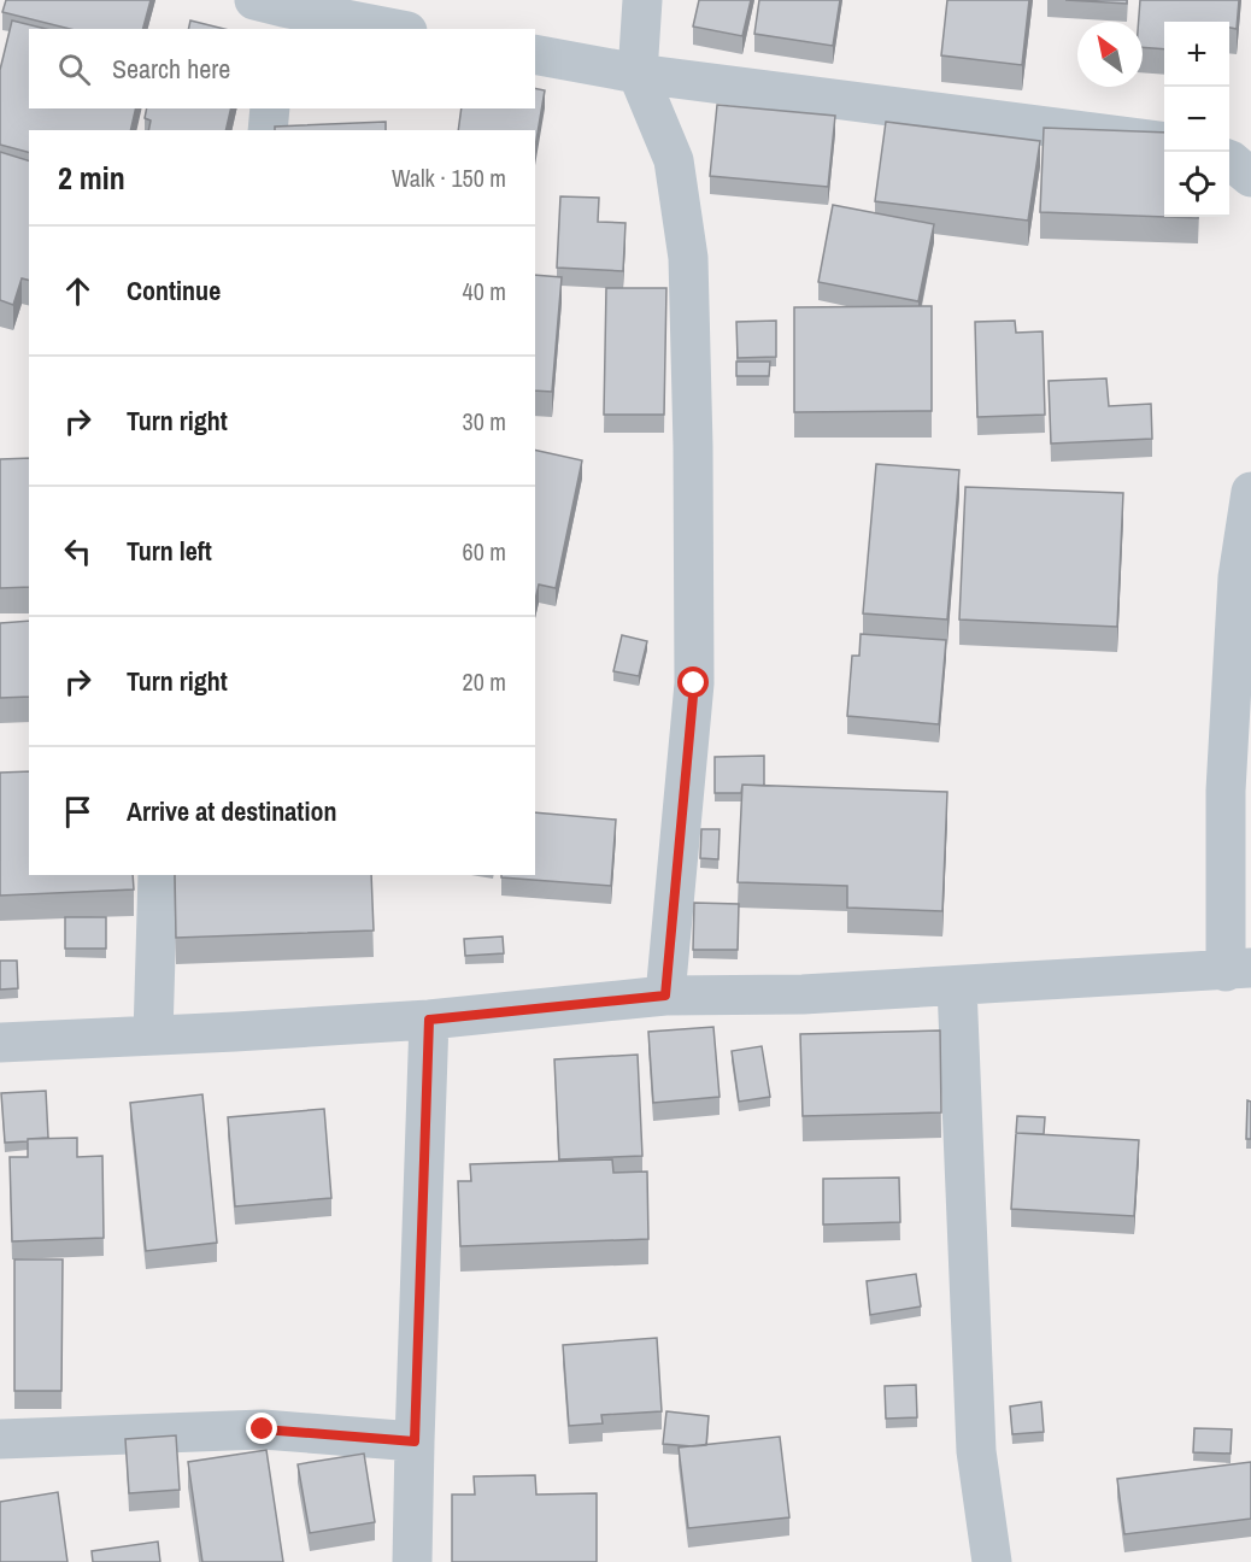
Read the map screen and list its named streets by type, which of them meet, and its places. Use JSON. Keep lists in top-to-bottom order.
{
  "north": "top left",
  "page": {
    "map_buttons": ["+", "−"],
    "search": "Search here",
    "heading": ["2 min", "Walk · 150 m"],
    "list": [
      ["Continue", "40 m"],
      ["Turn right", "30 m"],
      ["Turn left", "60 m"],
      ["Turn right", "20 m"],
      "Arrive at destination"
    ]
  }
}
